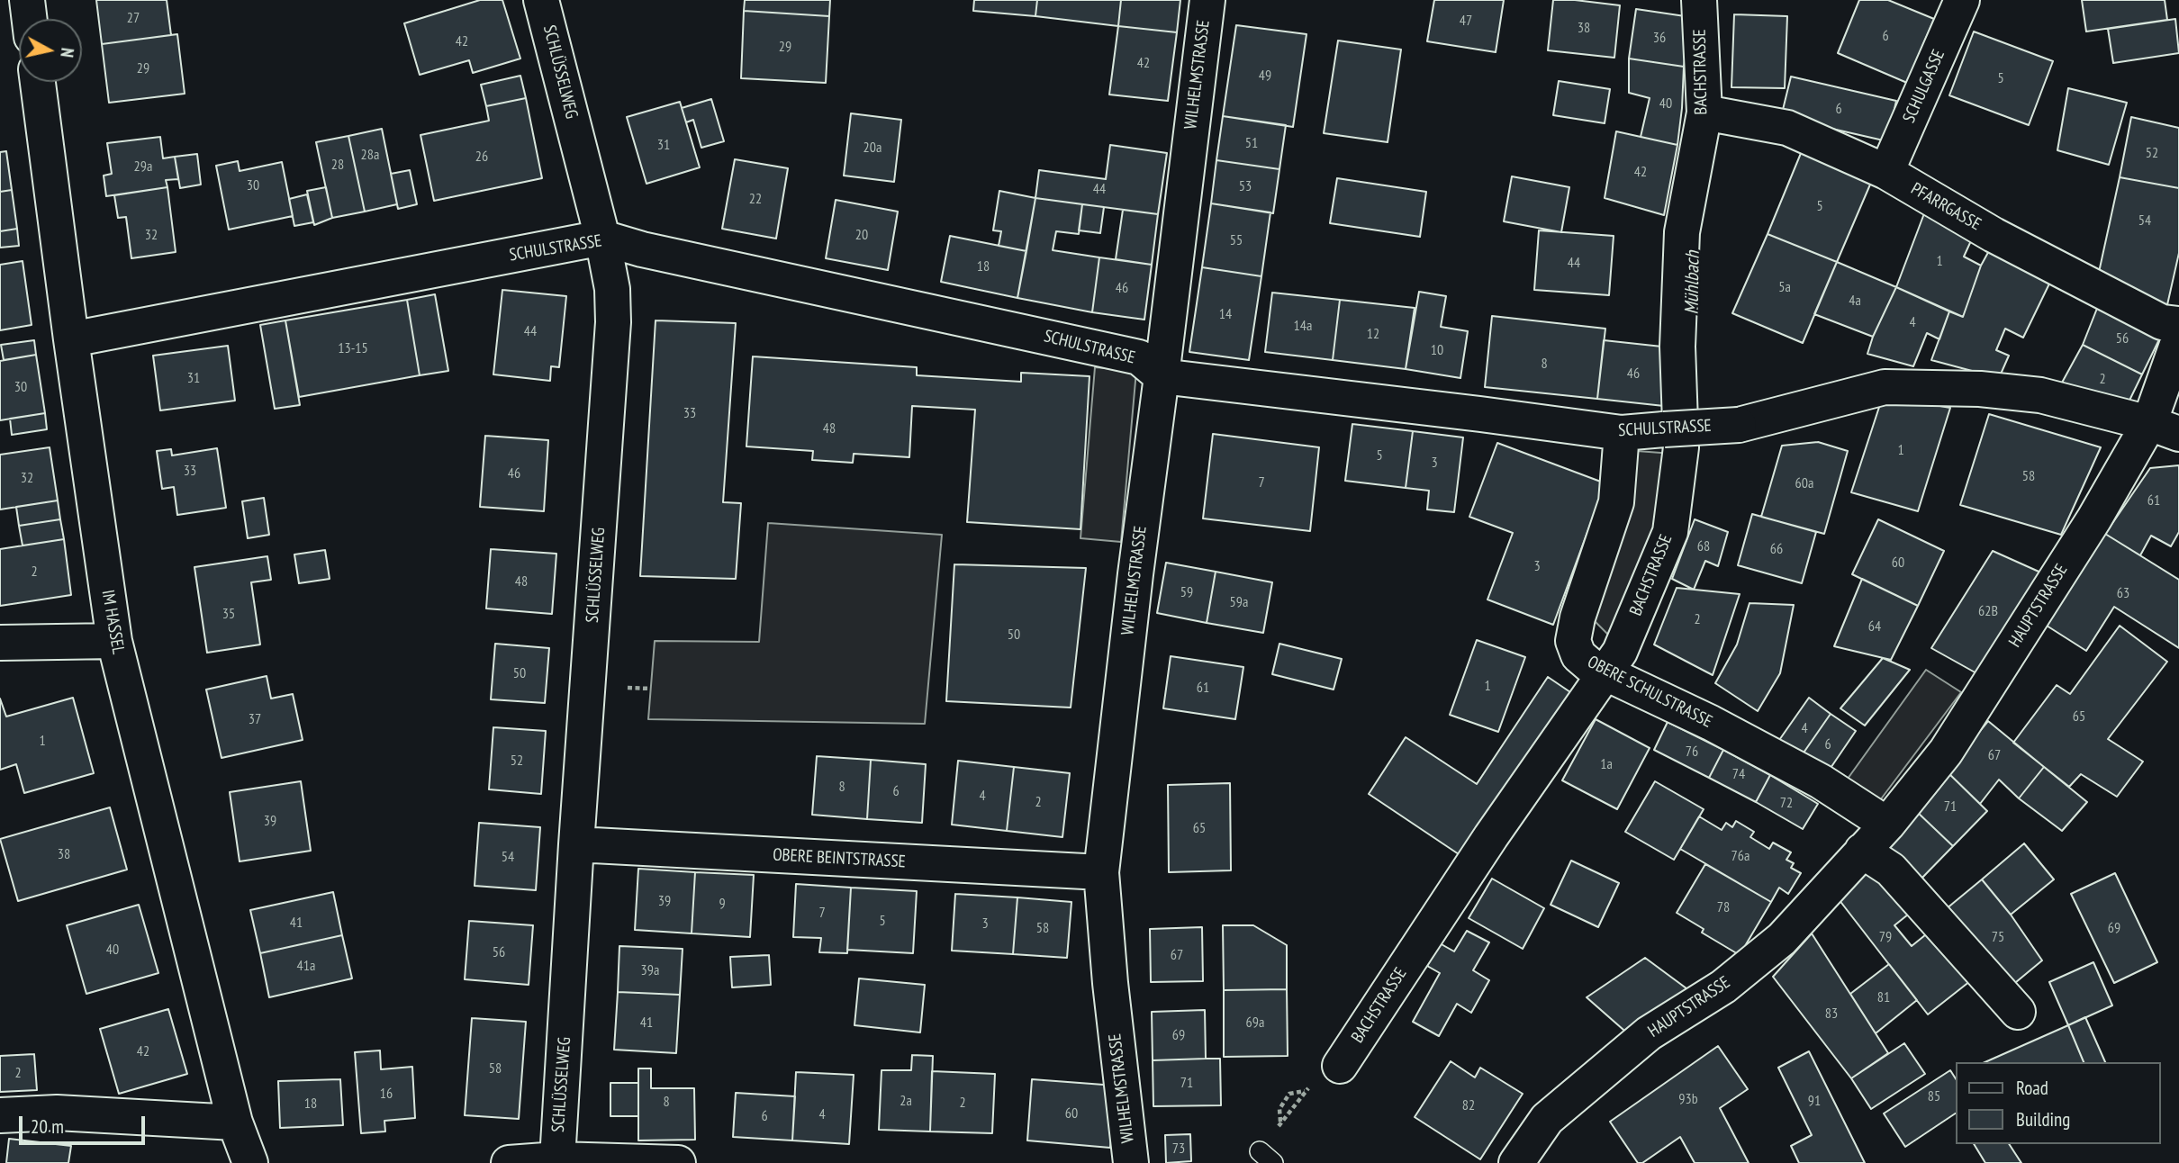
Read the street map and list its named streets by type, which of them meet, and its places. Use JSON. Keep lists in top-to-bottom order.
{
  "streets": {
    "street": [
      "SCHLÜSSELWEG",
      "BACHSTRASSE",
      "WILHELMSTRASSE",
      "SCHULGASSE",
      "PFARRGASSE",
      "SCHULSTRASSE",
      "HAUPTSTRASSE",
      "IM HASSEL",
      "OBERE SCHULSTRASSE",
      "OBERE BEINTSTRASSE"
    ]
  },
  "crossings": [
    ["SCHLÜSSELWEG", "SCHULSTRASSE"],
    ["SCHLÜSSELWEG", "OBERE BEINTSTRASSE"],
    ["BACHSTRASSE", "PFARRGASSE"],
    ["BACHSTRASSE", "OBERE SCHULSTRASSE"],
    ["WILHELMSTRASSE", "SCHULSTRASSE"],
    ["WILHELMSTRASSE", "OBERE BEINTSTRASSE"],
    ["SCHULGASSE", "PFARRGASSE"],
    ["SCHULSTRASSE", "HAUPTSTRASSE"],
    ["SCHULSTRASSE", "IM HASSEL"],
    ["SCHULSTRASSE", "OBERE SCHULSTRASSE"],
    ["HAUPTSTRASSE", "OBERE SCHULSTRASSE"]
  ],
  "water": ["Mühlbach"],
  "house_numbers": [
    "27",
    "47",
    "38",
    "6",
    "36",
    "42",
    "29",
    "42",
    "29",
    "49",
    "5",
    "40",
    "6",
    "51",
    "31",
    "20a",
    "52",
    "28a",
    "26",
    "28",
    "29a",
    "42",
    "30",
    "53",
    "44",
    "22",
    "5",
    "54",
    "32",
    "20",
    "55",
    "1",
    "44",
    "18",
    "5a",
    "46",
    "4a",
    "14",
    "4",
    "14a",
    "44",
    "12",
    "56",
    "13-15",
    "10",
    "8",
    "46",
    "31",
    "2",
    "30",
    "33",
    "48",
    "1",
    "5",
    "3",
    "33",
    "46",
    "58",
    "32",
    "7",
    "60a",
    "61",
    "68",
    "66",
    "60",
    "3",
    "2",
    "48",
    "59",
    "63",
    "59a",
    "62B",
    "35",
    "2",
    "64",
    "50",
    "50",
    "1",
    "61",
    "65",
    "37",
    "4",
    "1",
    "6",
    "76",
    "67",
    "52",
    "1a",
    "74",
    "8",
    "6",
    "4",
    "2",
    "72",
    "71",
    "39",
    "65",
    "38",
    "76a",
    "54",
    "39",
    "9",
    "78",
    "7",
    "5",
    "41",
    "3",
    "58",
    "69",
    "79",
    "75",
    "40",
    "56",
    "67",
    "41a",
    "39a",
    "81",
    "83",
    "41",
    "69a",
    "69",
    "42",
    "58",
    "2",
    "71",
    "16",
    "85",
    "93b",
    "2a",
    "91",
    "8",
    "2",
    "18",
    "82",
    "60",
    "4",
    "6",
    "73"
  ],
  "legend": ["Road", "Building"],
  "scale_bar": "20 m",
  "north": "right"
}
